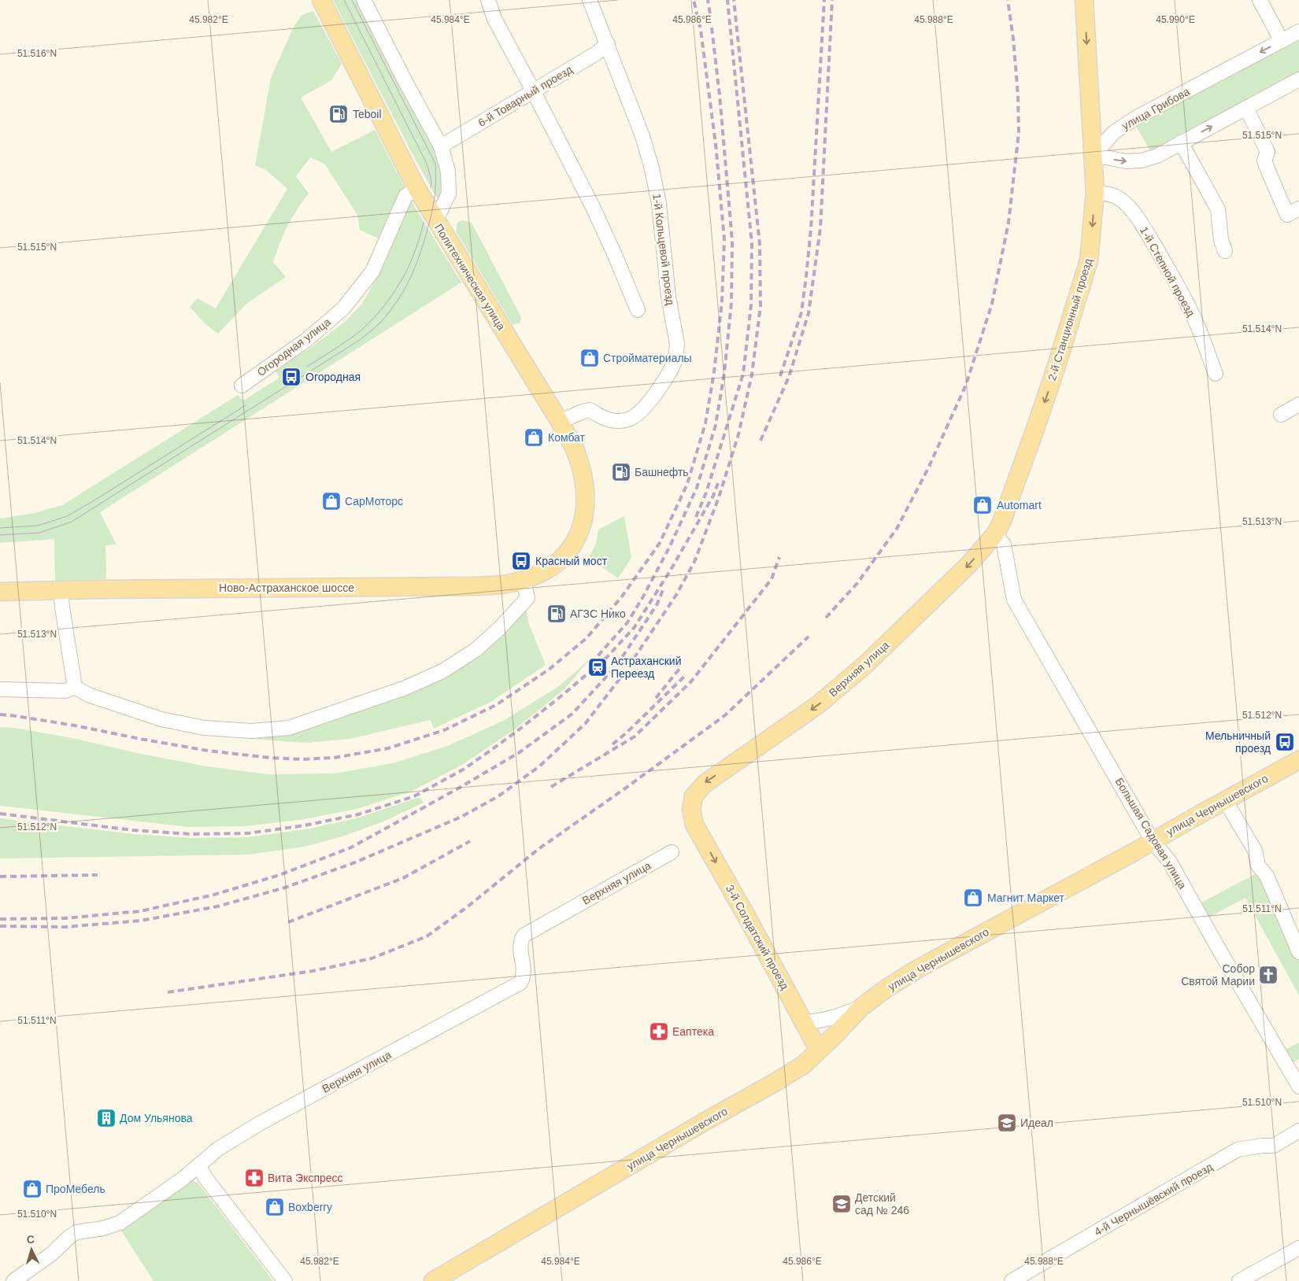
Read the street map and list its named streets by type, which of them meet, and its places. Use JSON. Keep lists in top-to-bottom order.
{
  "streets": {
    "main road": [
      "Политехническая улица",
      "2-й Станционный проезд",
      "Ново-Астраханское шоссе",
      "Верхняя улица",
      "улица Чернышевского",
      "3-й Солдатский проезд"
    ],
    "street": [
      "6-й Товарный проезд",
      "улица Грибова",
      "1-й Кольцевой проезд",
      "1-й Степной проезд",
      "Огородная улица",
      "Большая Садовая улица",
      "4-й Чернышёвский проезд"
    ]
  },
  "crossings": [
    ["6-й Товарный проезд", "1-й Кольцевой проезд"],
    ["улица Грибова", "2-й Станционный проезд"],
    ["1-й Кольцевой проезд", "Политехническая улица"],
    ["1-й Степной проезд", "2-й Станционный проезд"],
    ["Политехническая улица", "Огородная улица"],
    ["Политехническая улица", "Ново-Астраханское шоссе"],
    ["2-й Станционный проезд", "Верхняя улица"],
    ["2-й Станционный проезд", "Большая Садовая улица"],
    ["Верхняя улица", "Большая Садовая улица"],
    ["Верхняя улица", "3-й Солдатский проезд"],
    ["улица Чернышевского", "Большая Садовая улица"],
    ["улица Чернышевского", "3-й Солдатский проезд"]
  ],
  "one_way": ["2-й Станционный проезд", "3-й Солдатский проезд"],
  "places": {
    "fuel station": ["Teboil", "Башнефть", "АГЗС Нико"],
    "shop": [
      "Стройматериалы",
      "Комбат",
      "СарМоторс",
      "Automart",
      "Магнит Маркет",
      "ПроМебель",
      "Boxberry"
    ],
    "bus stop": ["Огородная", "Красный мост", "Мельничный проезд"],
    "station": ["Астраханский Переезд"],
    "church": ["Собор Святой Марии"],
    "pharmacy": ["Еаптека", "Вита Экспресс"],
    "building": ["Дом Ульянова"],
    "school or university": ["Идеал", "Детский сад № 246"]
  },
  "north": "top",
  "coordinates": [
    "45.982°E",
    "45.984°E",
    "45.986°E",
    "45.988°E",
    "45.990°E",
    "51.516°N",
    "51.515°N",
    "51.514°N",
    "51.513°N",
    "51.512°N",
    "51.511°N",
    "51.510°N"
  ]
}
